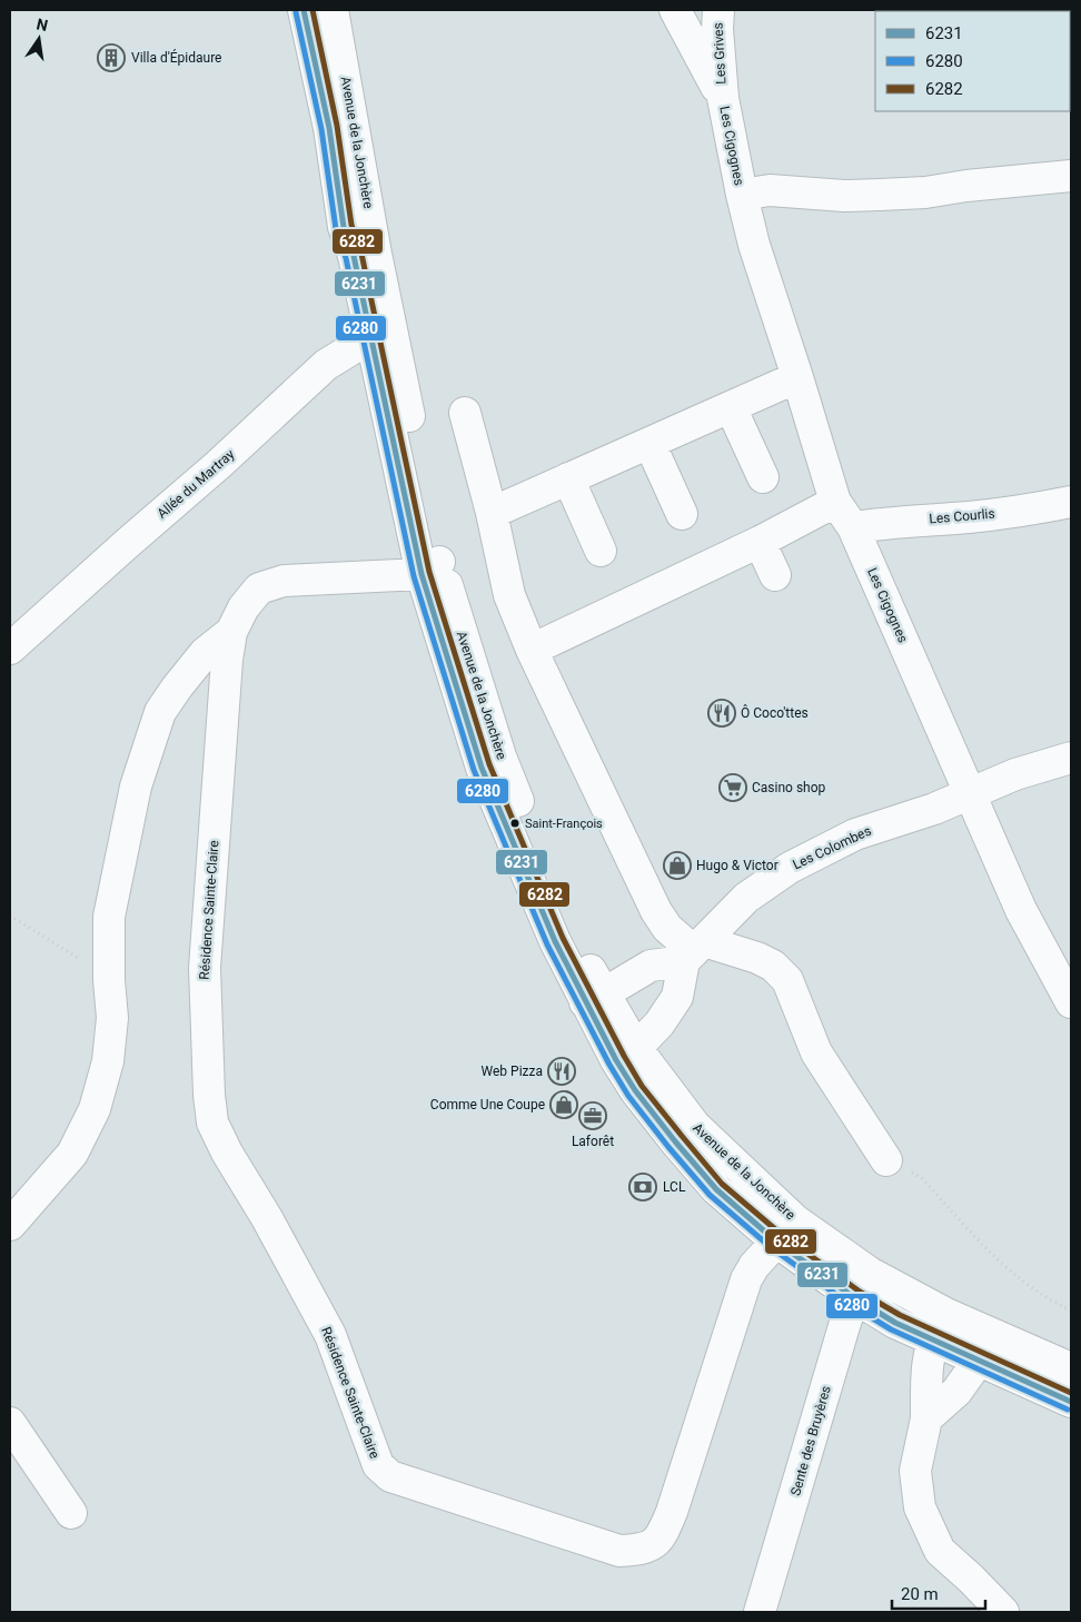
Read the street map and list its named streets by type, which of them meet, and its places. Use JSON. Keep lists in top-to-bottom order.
{
  "streets": {
    "street": [
      "Les Grives",
      "Avenue de la Jonchère",
      "Les Cigognes",
      "Allée du Martray",
      "Les Courlis",
      "Les Colombes",
      "Résidence Sainte-Claire",
      "Sente des Bruyères"
    ]
  },
  "crossings": [
    ["Les Grives", "Les Cigognes"],
    ["Avenue de la Jonchère", "Allée du Martray"],
    ["Avenue de la Jonchère", "Résidence Sainte-Claire"],
    ["Avenue de la Jonchère", "Sente des Bruyères"],
    ["Les Cigognes", "Les Courlis"],
    ["Les Cigognes", "Les Colombes"]
  ],
  "places": {
    "building": ["Villa d'Épidaure"],
    "restaurant": ["Ô Coco'ttes", "Web Pizza"],
    "supermarket": ["Casino shop"],
    "other": ["Saint-François"],
    "shop": ["Hugo & Victor", "Comme Une Coupe"],
    "office": ["Laforêt"],
    "bank": ["LCL"]
  },
  "lines": ["transit line 6231", "transit line 6282", "transit line 6280"],
  "legend": ["6231", "6280", "6282"],
  "scale_bar": "20 m",
  "north": "top"
}
